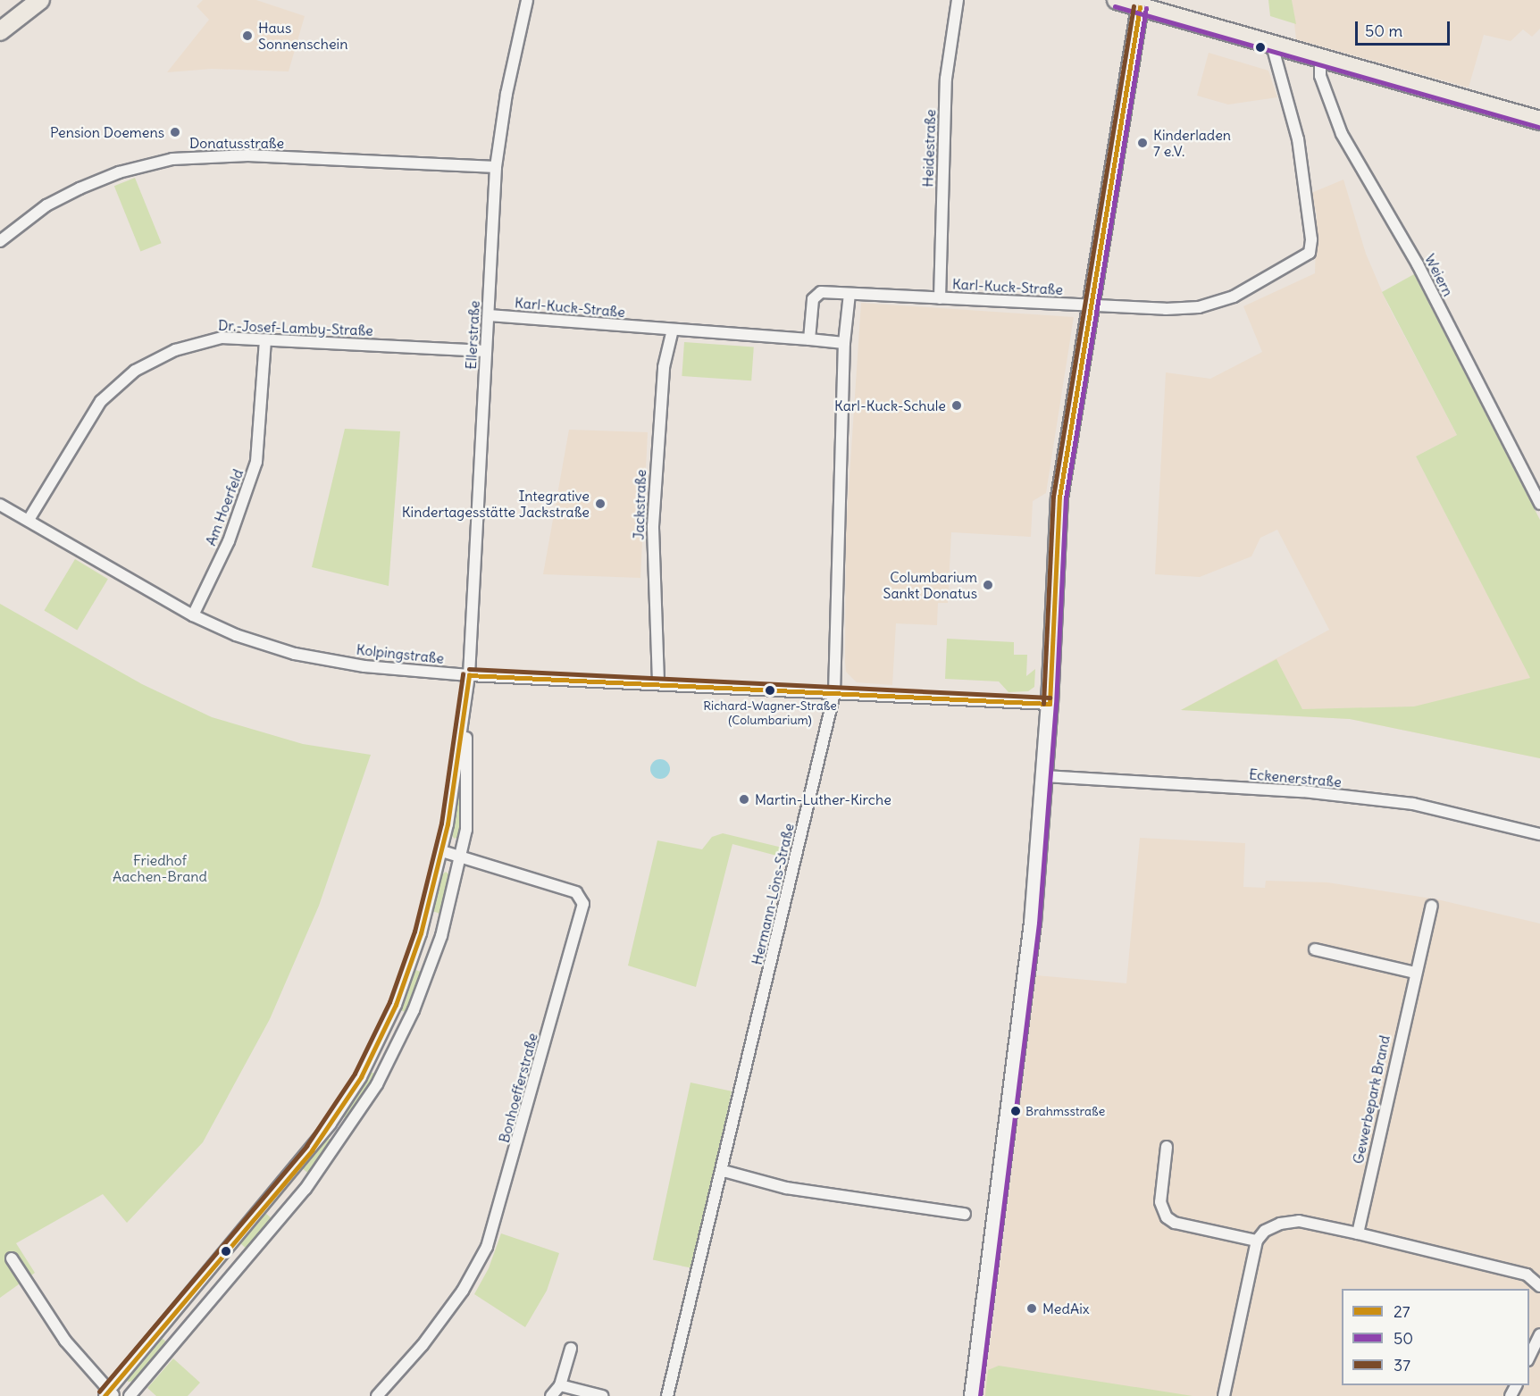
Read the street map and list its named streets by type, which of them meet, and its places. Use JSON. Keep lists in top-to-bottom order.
{
  "streets": {
    "street": [
      "Donatusstraße",
      "Heidestraße",
      "Weiern",
      "Karl-Kuck-Straße",
      "Dr.-Josef-Lamby-Straße",
      "Ellerstraße",
      "Jackstraße",
      "Am Hoerfeld",
      "Kolpingstraße",
      "Eckenerstraße",
      "Hermann-Löns-Straße",
      "Bonhoefferstraße",
      "Gewerbepark Brand"
    ]
  },
  "crossings": [
    ["Donatusstraße", "Ellerstraße"],
    ["Heidestraße", "Karl-Kuck-Straße"],
    ["Karl-Kuck-Straße", "Ellerstraße"],
    ["Karl-Kuck-Straße", "Jackstraße"],
    ["Karl-Kuck-Straße", "Hermann-Löns-Straße"],
    ["Dr.-Josef-Lamby-Straße", "Ellerstraße"],
    ["Dr.-Josef-Lamby-Straße", "Am Hoerfeld"],
    ["Dr.-Josef-Lamby-Straße", "Kolpingstraße"],
    ["Ellerstraße", "Kolpingstraße"],
    ["Jackstraße", "Kolpingstraße"],
    ["Am Hoerfeld", "Kolpingstraße"],
    ["Kolpingstraße", "Hermann-Löns-Straße"]
  ],
  "parks": ["Friedhof Aachen-Brand"],
  "places": [
    "Haus Sonnenschein",
    "Pension Doemens",
    "Kinderladen 7 e.V.",
    "Karl-Kuck-Schule",
    "Integrative Kindertagesstätte Jackstraße",
    "Columbarium Sankt Donatus",
    "Richard-Wagner-Straße (Columbarium)",
    "Martin-Luther-Kirche",
    "Brahmsstraße",
    "MedAix"
  ],
  "lines": ["transit line 50", "transit line 37", "transit line 27"],
  "legend": ["27", "50", "37"],
  "scale_bar": "50 m"
}
